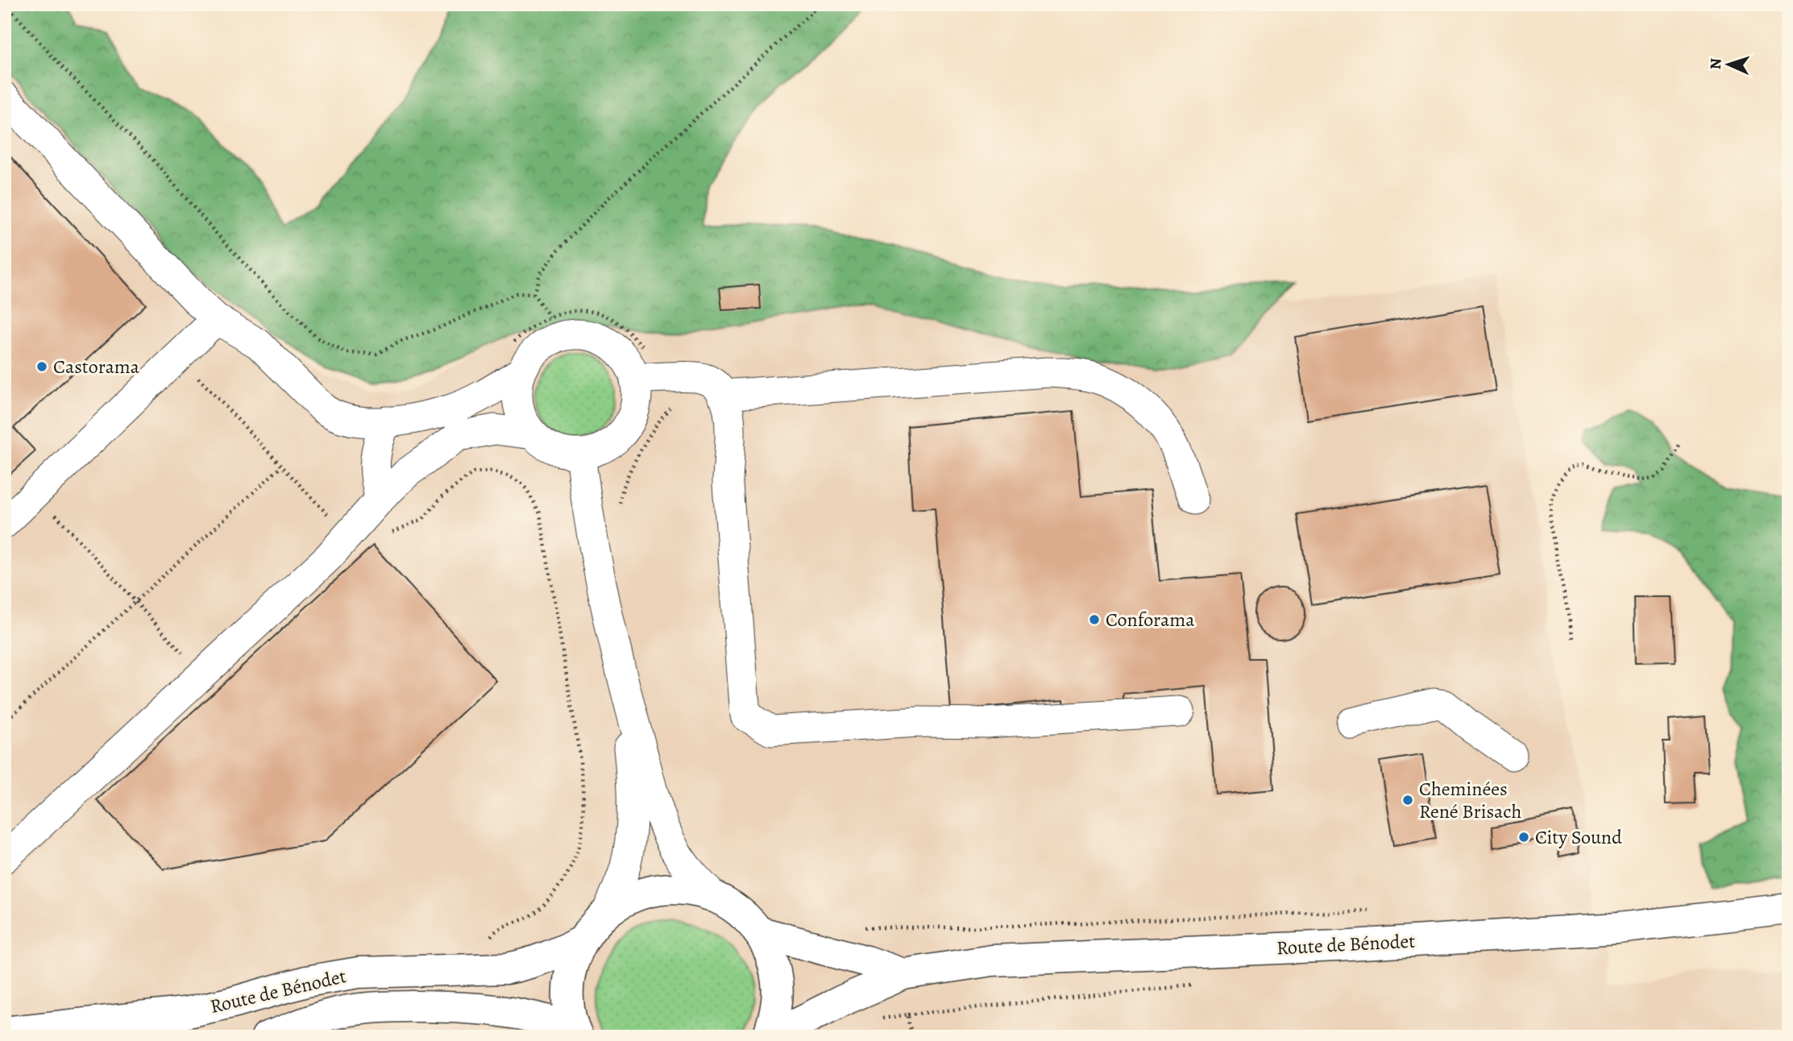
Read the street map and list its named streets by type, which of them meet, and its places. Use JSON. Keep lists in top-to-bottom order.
{
  "streets": {
    "main road": ["Route de Bénodet"]
  },
  "places": [
    "Castorama",
    "Conforama",
    "Cheminées René Brisach",
    "City Sound"
  ],
  "north": "left"
}
